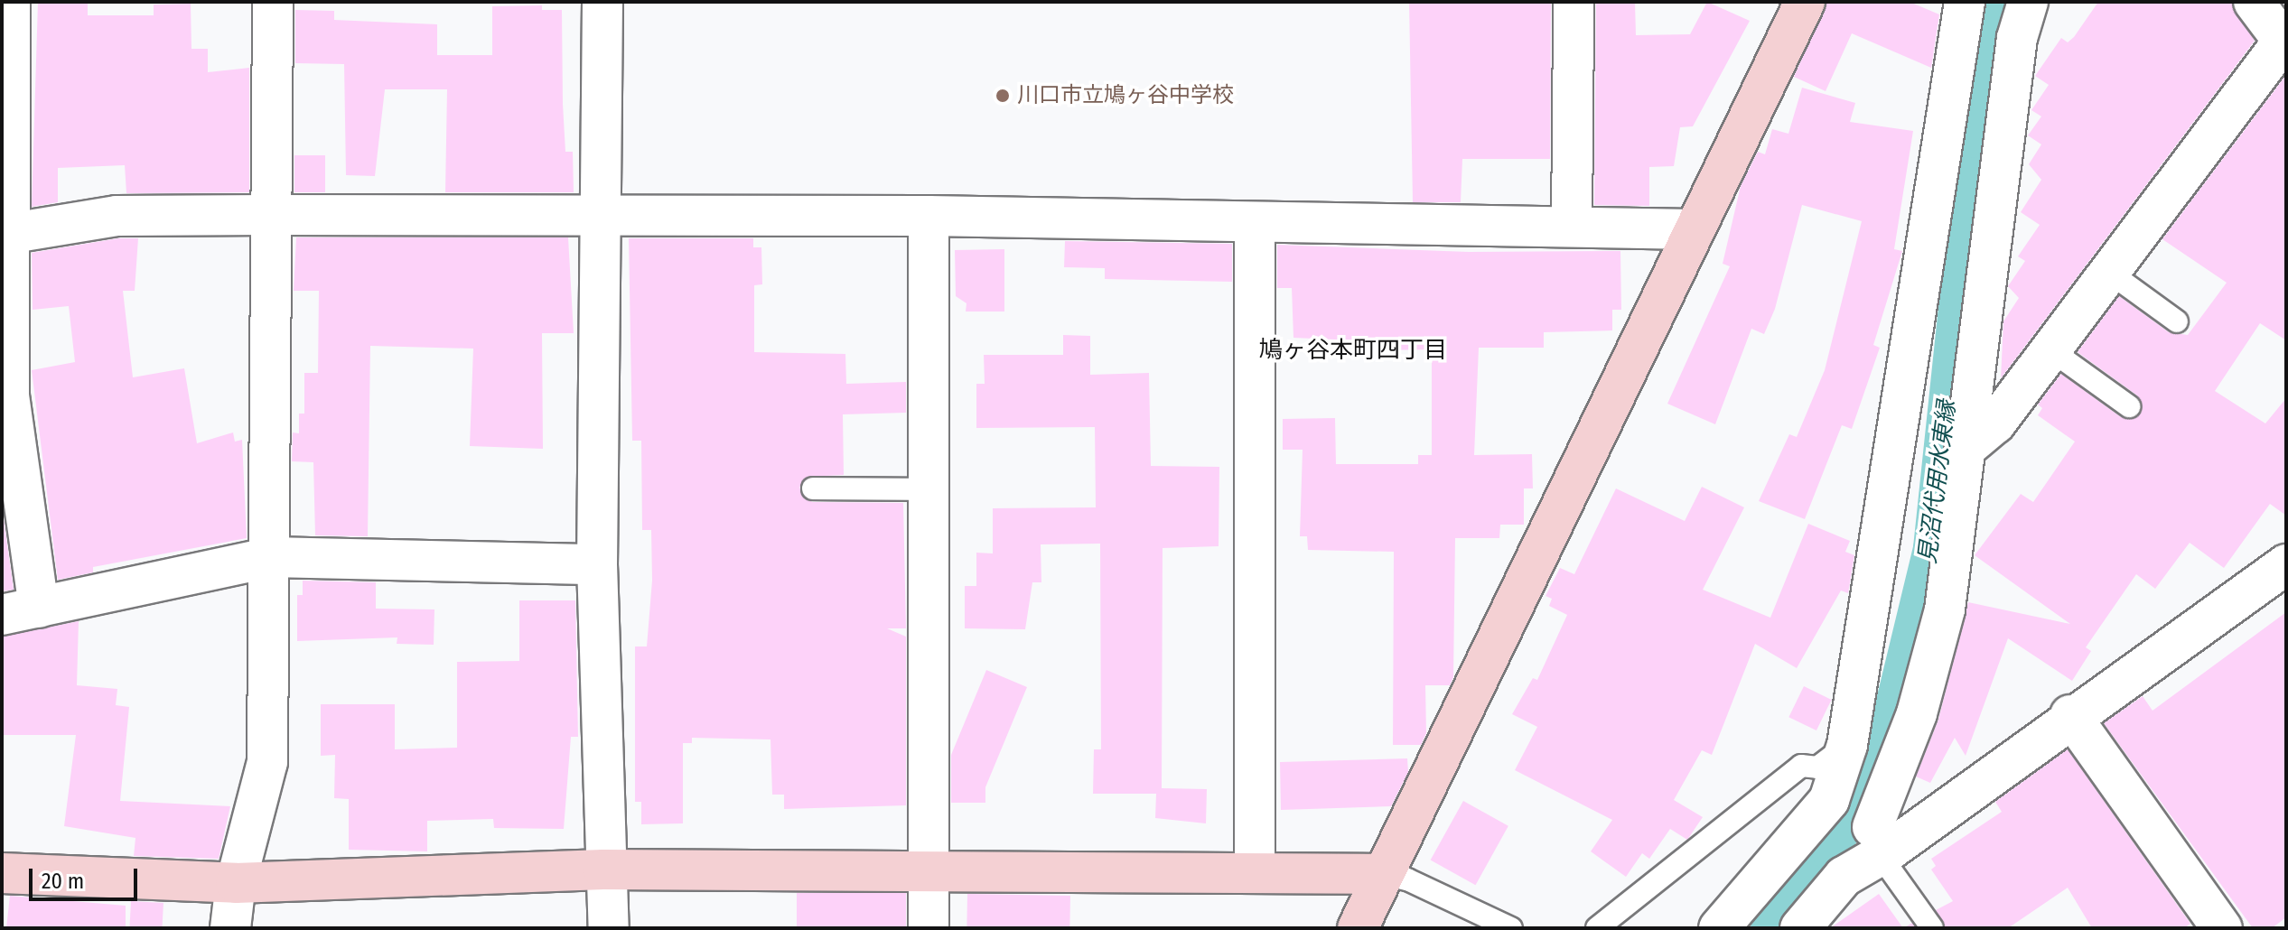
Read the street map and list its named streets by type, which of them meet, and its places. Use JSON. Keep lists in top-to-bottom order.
{
  "districts": ["鳩ヶ谷本町四丁目"],
  "water": ["見沼代用水東縁"],
  "places": ["川口市立鳩ヶ谷中学校"],
  "scale_bar": "20 m"
}
